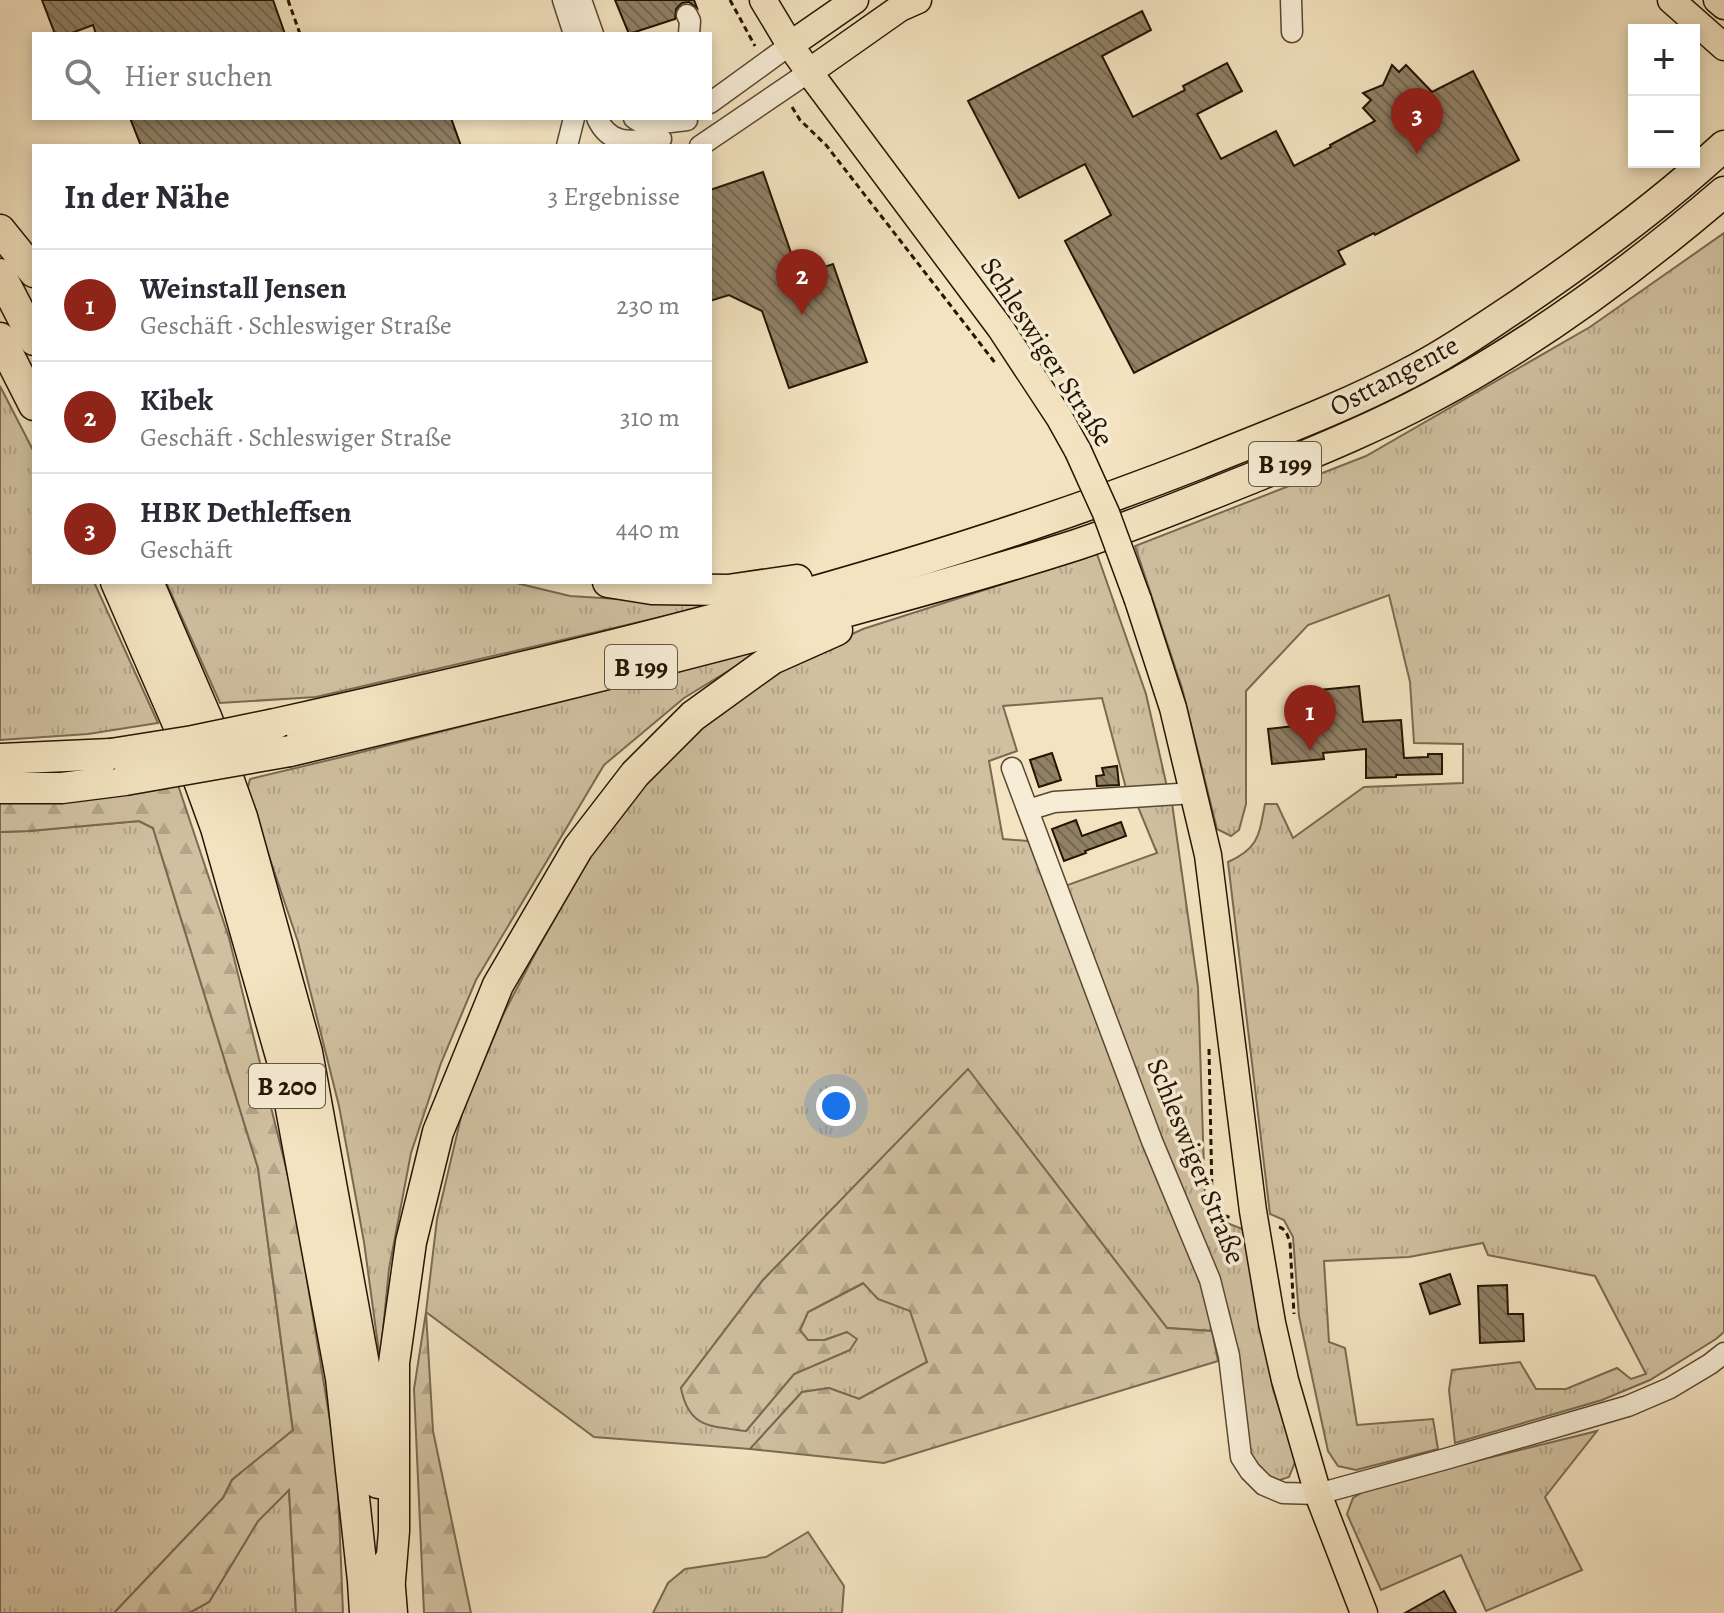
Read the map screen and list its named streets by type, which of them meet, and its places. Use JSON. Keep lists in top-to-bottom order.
{
  "streets": {
    "highway": ["Osttangente", "B 199", "B 200"],
    "main road": ["Schleswiger Straße"]
  },
  "crossings": [
    ["Osttangente", "B 199"]
  ],
  "page": {
    "map_buttons": ["+", "−"],
    "search": "Hier suchen",
    "pins": ["3", "2", "1"],
    "heading": ["In der Nähe", "3 Ergebnisse"],
    "list": [
      {
        "mark": "1",
        "name": "Weinstall Jensen",
        "note": "Geschäft · Schleswiger Straße",
        "value": "230 m"
      },
      {
        "mark": "2",
        "name": "Kibek",
        "note": "Geschäft · Schleswiger Straße",
        "value": "310 m"
      },
      {
        "mark": "3",
        "name": "HBK Dethleffsen",
        "note": "Geschäft",
        "value": "440 m"
      }
    ]
  }
}
